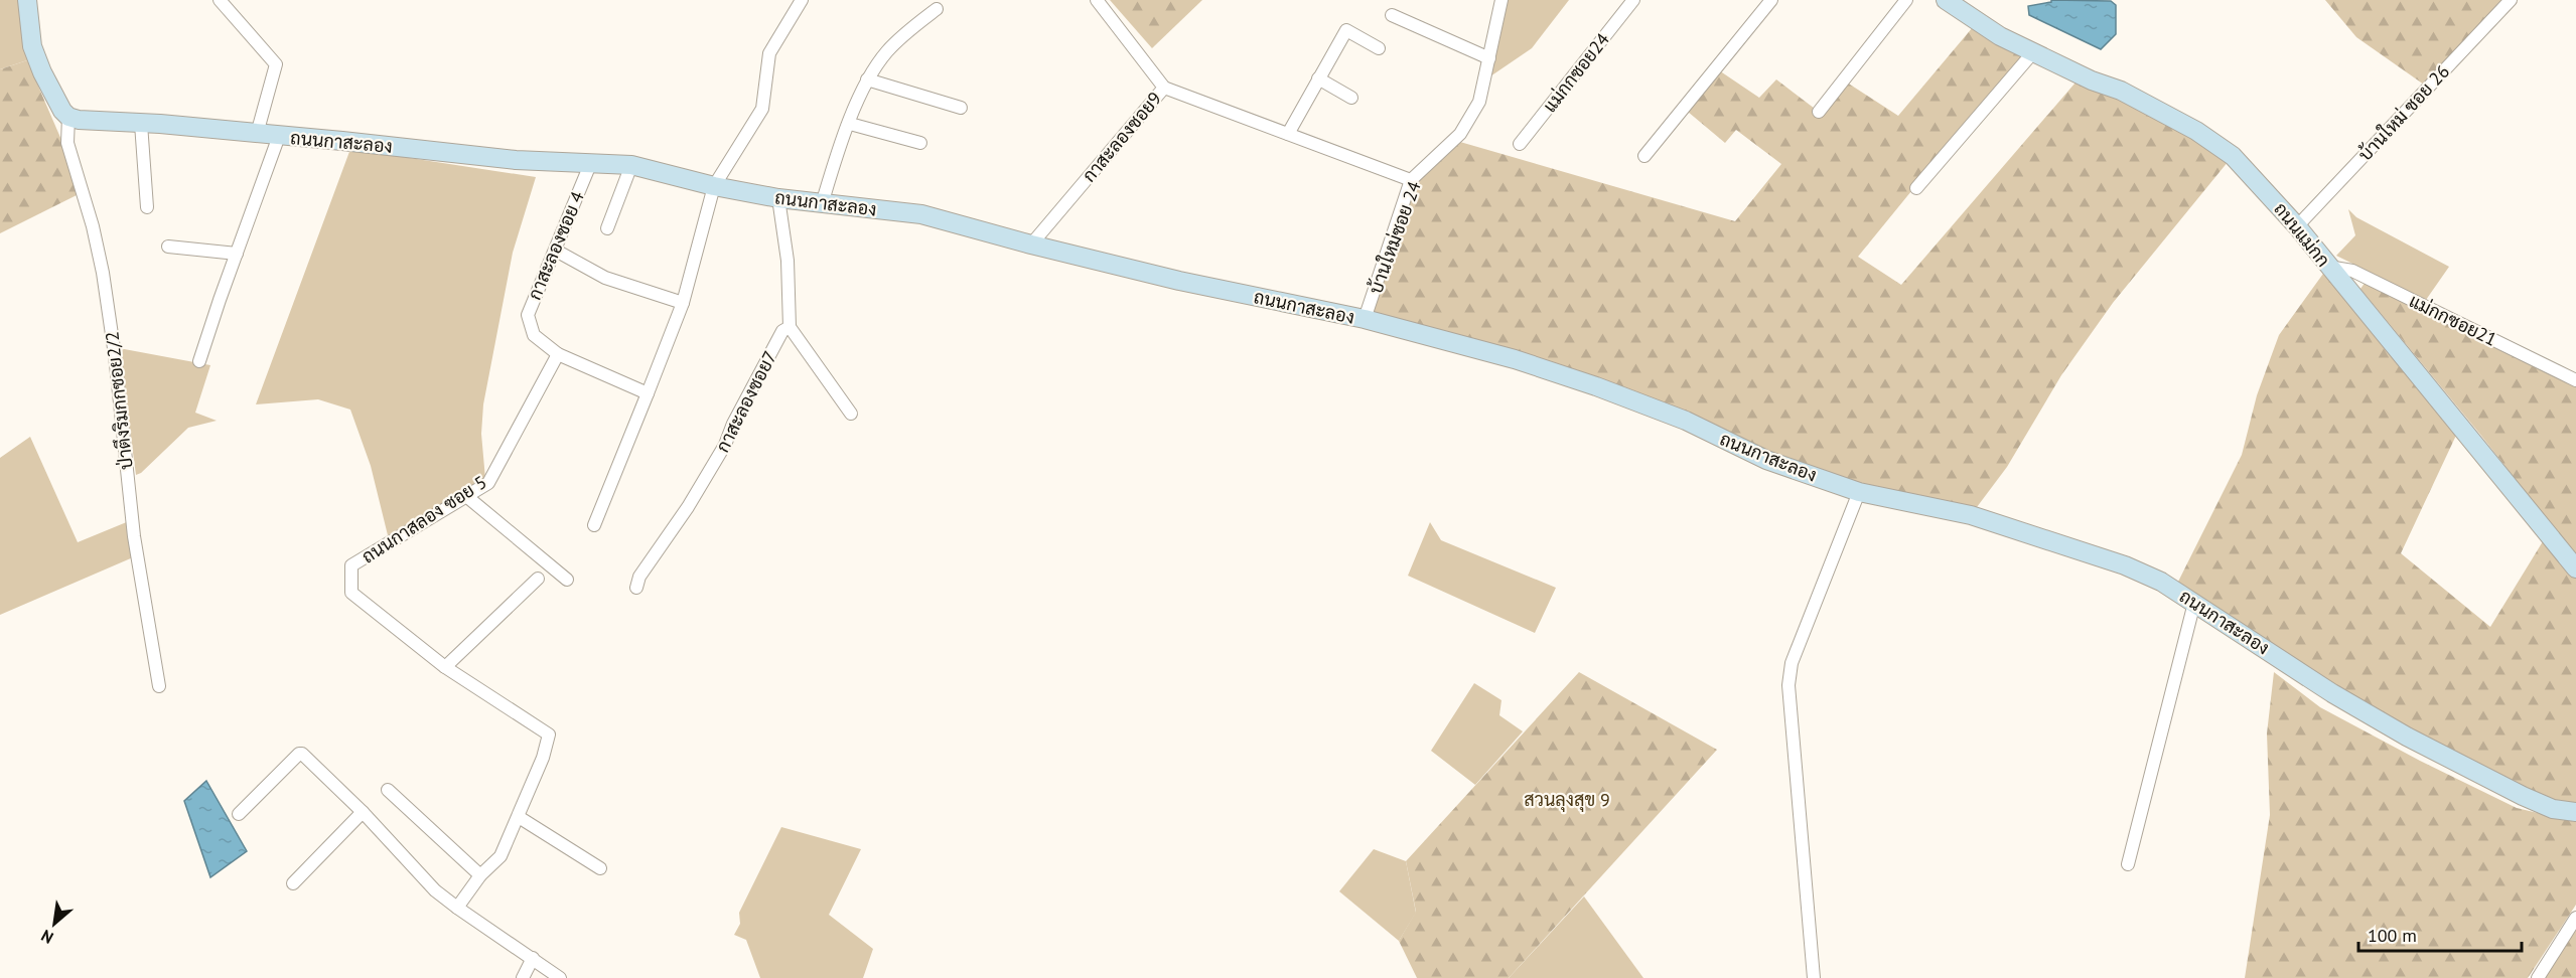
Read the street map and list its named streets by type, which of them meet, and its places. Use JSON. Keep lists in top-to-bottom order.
{
  "streets": {
    "street": [
      "แม่กกซอย24",
      "บ้านใหม่ ซอย 26",
      "กาสะลองซอย9",
      "ถนนกาสะลอง",
      "ถนนแม่กก",
      "บ้านใหม่ซอย 24",
      "กาสะลองซอย 4",
      "แม่กกซอย21",
      "ป่าตึงริมกกซอย2/2",
      "กาสะลองซอย7",
      "ถนนกาสลอง ซอย 5"
    ]
  },
  "crossings": [
    ["บ้านใหม่ ซอย 26", "ถนนแม่กก"],
    ["กาสะลองซอย9", "ถนนกาสะลอง"],
    ["ถนนกาสะลอง", "บ้านใหม่ซอย 24"],
    ["ถนนกาสะลอง", "กาสะลองซอย 4"],
    ["ถนนกาสะลอง", "ป่าตึงริมกกซอย2/2"],
    ["ถนนแม่กก", "แม่กกซอย21"],
    ["กาสะลองซอย 4", "ถนนกาสลอง ซอย 5"]
  ],
  "parks": ["สวนลุงสุข 9"],
  "scale_bar": "100 m",
  "north": "bottom left"
}
